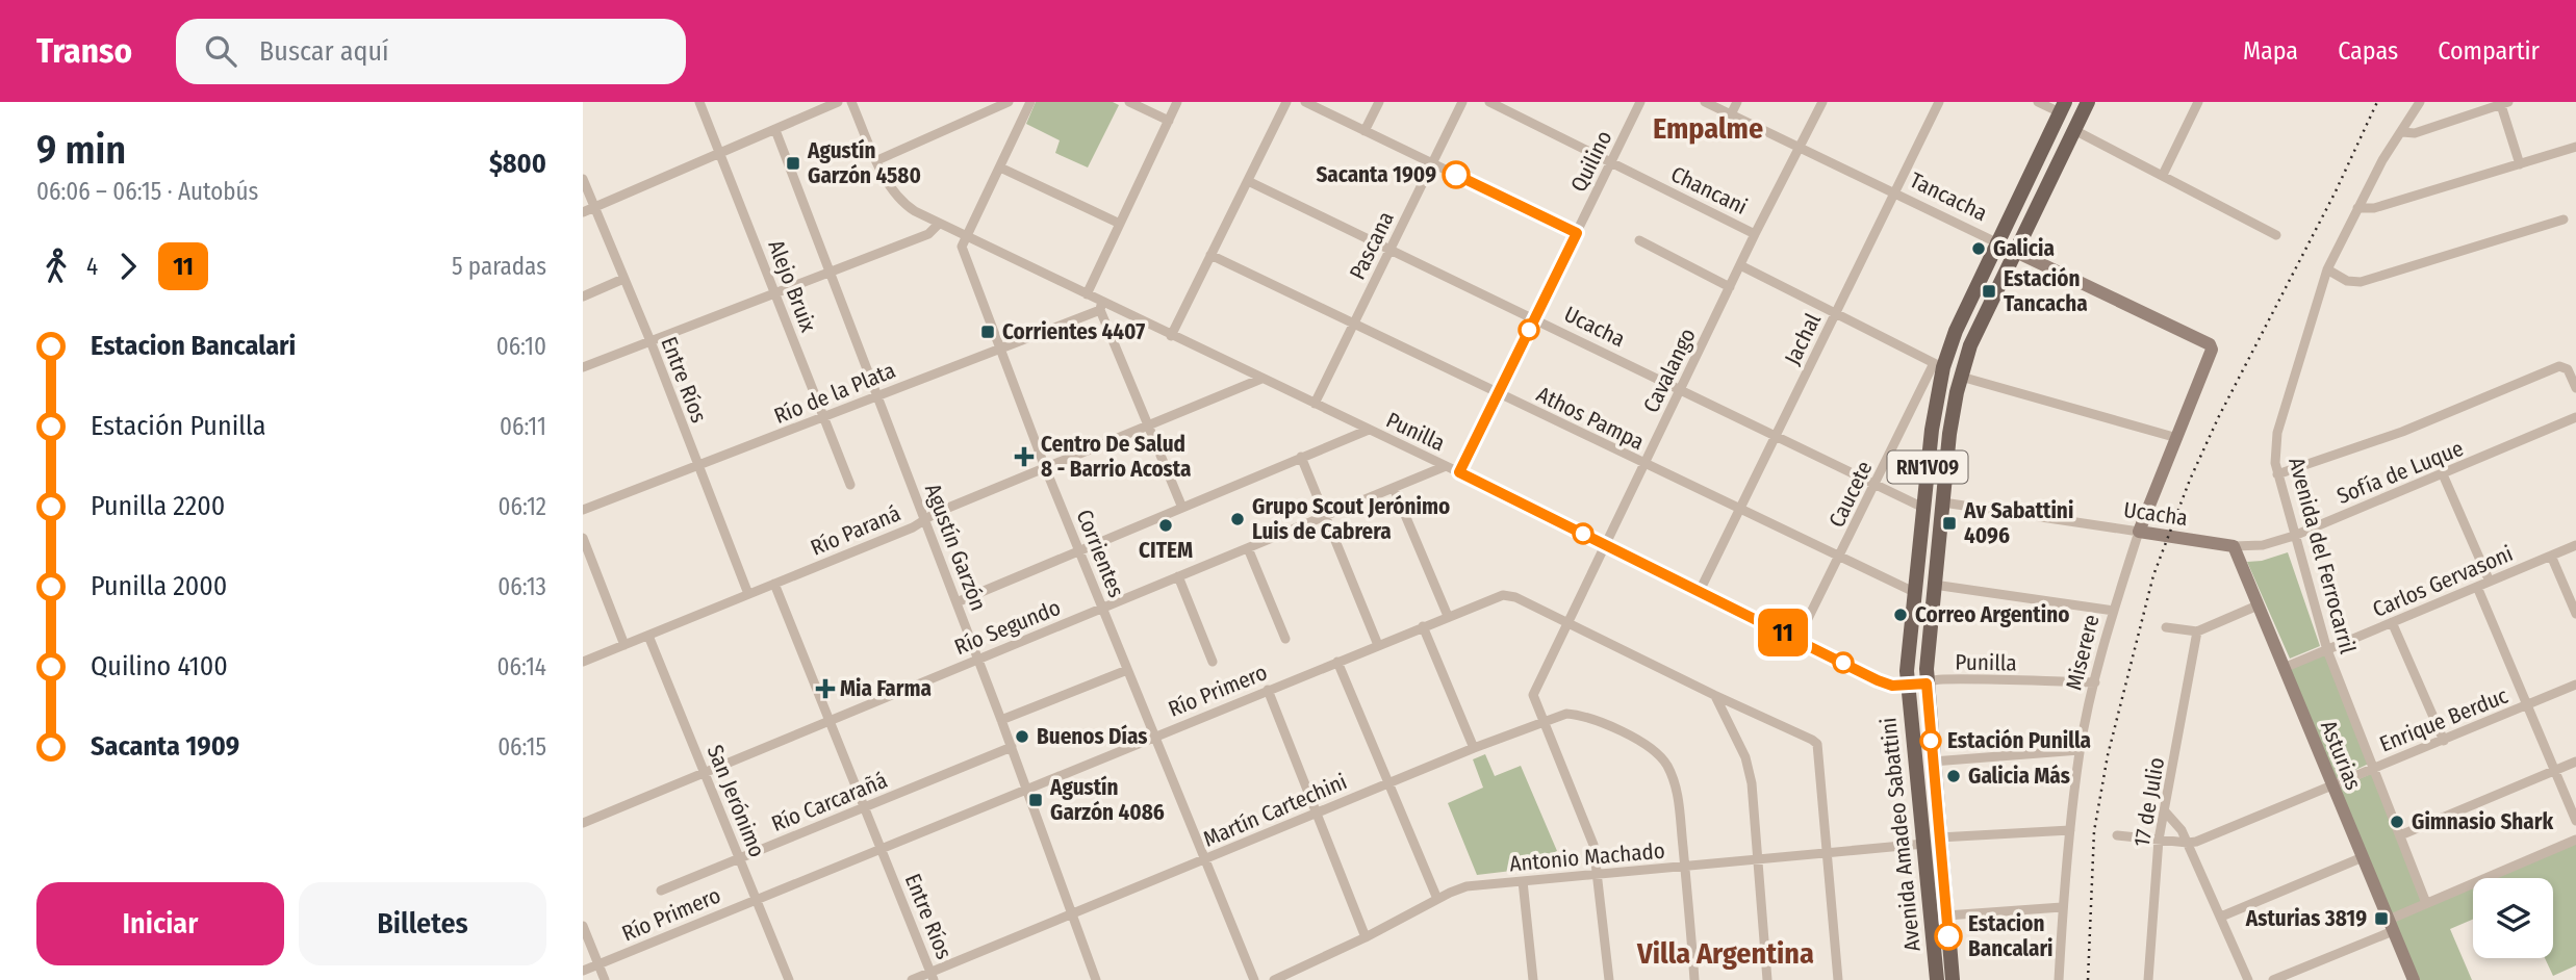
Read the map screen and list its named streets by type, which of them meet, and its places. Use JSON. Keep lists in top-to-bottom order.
{
  "streets": {
    "main road": ["RN1V09", "Avenida Amadeo Sabattini"],
    "street": [
      "Quilino",
      "Chancani",
      "Tancacha",
      "Pascana",
      "Alejo Bruix",
      "Ucacha",
      "Jachal",
      "Cavalango",
      "Entre Ríos",
      "Río de la Plata",
      "Athos Pampa",
      "Punilla",
      "Sofía de Luque",
      "Caucete",
      "Río Paraná",
      "Agustín Garzón",
      "Corrientes",
      "Avenida del Ferrocarril",
      "Carlos Gervasoni",
      "Río Segundo",
      "Miserere",
      "Río Primero",
      "Enrique Berduc",
      "Asturias",
      "San Jerónimo",
      "Río Carcarañá",
      "17 de Julio",
      "Martín Cartechini",
      "Antonio Machado"
    ]
  },
  "crossings": [
    ["Quilino", "Chancani"],
    ["Quilino", "Ucacha"],
    ["Quilino", "Athos Pampa"],
    ["Quilino", "Punilla"],
    ["Chancani", "Cavalango"],
    ["Tancacha", "Jachal"],
    ["Tancacha", "Cavalango"],
    ["Tancacha", "Miserere"],
    ["Tancacha", "Avenida Amadeo Sabattini"],
    ["Pascana", "Ucacha"],
    ["Pascana", "Athos Pampa"],
    ["Pascana", "Punilla"],
    ["Alejo Bruix", "Río de la Plata"],
    ["Ucacha", "Jachal"],
    ["Ucacha", "Cavalango"],
    ["Ucacha", "Sofía de Luque"],
    ["Ucacha", "Caucete"],
    ["Ucacha", "Miserere"],
    ["Ucacha", "Asturias"],
    ["Ucacha", "Avenida Amadeo Sabattini"],
    ["Jachal", "Athos Pampa"],
    ["Jachal", "Punilla"],
    ["Cavalango", "Athos Pampa"],
    ["Cavalango", "Punilla"],
    ["Cavalango", "Río Primero"],
    ["Cavalango", "Martín Cartechini"],
    ["Entre Ríos", "Río de la Plata"],
    ["Entre Ríos", "Río Paraná"],
    ["Entre Ríos", "Río Segundo"],
    ["Entre Ríos", "Río Primero"],
    ["Entre Ríos", "Río Carcarañá"],
    ["Entre Ríos", "Martín Cartechini"],
    ["Río de la Plata", "Punilla"],
    ["Río de la Plata", "Agustín Garzón"],
    ["Río de la Plata", "Corrientes"],
    ["Athos Pampa", "Caucete"],
    ["Athos Pampa", "Avenida Amadeo Sabattini"],
    ["Punilla", "Caucete"],
    ["Punilla", "Río Paraná"],
    ["Punilla", "Corrientes"],
    ["Punilla", "Río Segundo"],
    ["Punilla", "Miserere"],
    ["Punilla", "Avenida Amadeo Sabattini"],
    ["Sofía de Luque", "Avenida del Ferrocarril"],
    ["Sofía de Luque", "Asturias"],
    ["Caucete", "Avenida Amadeo Sabattini"],
    ["Río Paraná", "Agustín Garzón"],
    ["Río Paraná", "Corrientes"],
    ["Río Paraná", "San Jerónimo"],
    ["Agustín Garzón", "Río Segundo"],
    ["Agustín Garzón", "Río Primero"],
    ["Agustín Garzón", "Río Carcarañá"],
    ["Agustín Garzón", "Martín Cartechini"],
    ["Corrientes", "Río Segundo"],
    ["Corrientes", "Río Primero"],
    ["Corrientes", "Martín Cartechini"],
    ["Avenida del Ferrocarril", "Carlos Gervasoni"],
    ["Avenida del Ferrocarril", "Enrique Berduc"],
    ["Carlos Gervasoni", "Asturias"],
    ["Río Segundo", "San Jerónimo"],
    ["Río Primero", "San Jerónimo"],
    ["Río Primero", "Antonio Machado"],
    ["Enrique Berduc", "Asturias"],
    ["Enrique Berduc", "17 de Julio"],
    ["San Jerónimo", "Río Carcarañá"],
    ["Martín Cartechini", "Antonio Machado"],
    ["Avenida Amadeo Sabattini", "Antonio Machado"]
  ],
  "districts": ["Empalme", "Villa Argentina"],
  "places": {
    "transit": [
      "Agustín Garzón 4580",
      "Estación Tancacha",
      "Corrientes 4407",
      "Av Sabattini 4096",
      "Agustín Garzón 4086",
      "Asturias 3819"
    ],
    "other": [
      "Sacanta 1909",
      "Galicia",
      "Grupo Scout Jerónimo Luis de Cabrera",
      "CITEM",
      "Correo Argentino",
      "Buenos Días",
      "Estación Punilla",
      "Galicia Más",
      "Gimnasio Shark",
      "Estacion Bancalari"
    ],
    "health": ["Centro De Salud 8 - Barrio Acosta", "Mia Farma"]
  },
  "lines": ["bus line 11"],
  "page": {
    "header": "Transo",
    "search": "Buscar aquí",
    "nav": ["Mapa", "Capas", "Compartir"],
    "heading": ["9 min", "06:06 – 06:15 · Autobús", "$800"],
    "on_map": "11",
    "legs": ["4", "11", "5 paradas"],
    "list": [
      {
        "name": "Estacion Bancalari",
        "value": "06:10"
      },
      {
        "name": "Estación Punilla",
        "value": "06:11"
      },
      {
        "name": "Punilla 2200",
        "value": "06:12"
      },
      {
        "name": "Punilla 2000",
        "value": "06:13"
      },
      {
        "name": "Quilino 4100",
        "value": "06:14"
      },
      {
        "name": "Sacanta 1909",
        "value": "06:15"
      }
    ],
    "buttons": ["Iniciar", "Billetes"]
  }
}
